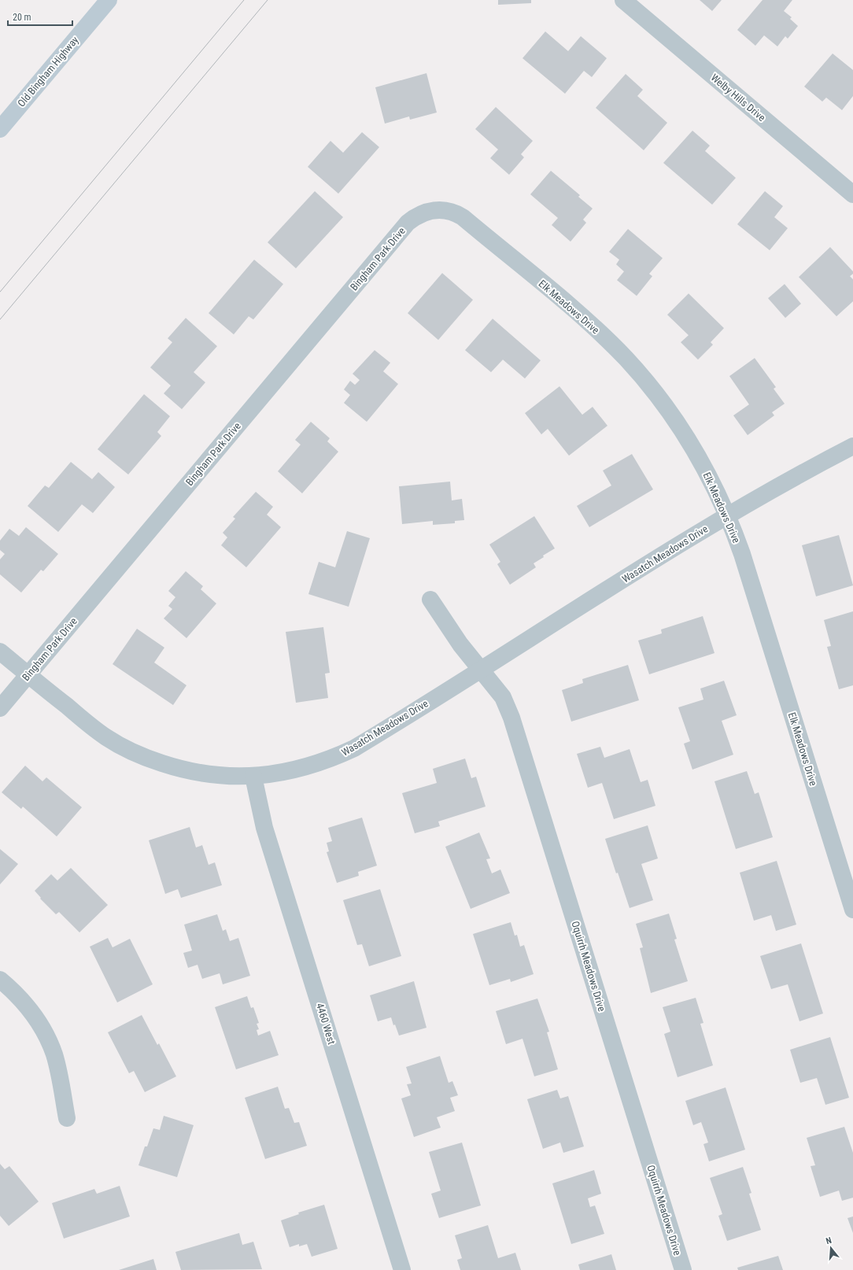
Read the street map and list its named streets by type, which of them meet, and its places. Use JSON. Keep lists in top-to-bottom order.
{
  "streets": {
    "main road": ["Old Bingham Highway"],
    "street": [
      "Welby Hills Drive",
      "Bingham Park Drive",
      "Elk Meadows Drive",
      "Wasatch Meadows Drive",
      "Oquirrh Meadows Drive",
      "4460 West"
    ]
  },
  "crossings": [
    ["Bingham Park Drive", "Elk Meadows Drive"],
    ["Bingham Park Drive", "Wasatch Meadows Drive"],
    ["Elk Meadows Drive", "Wasatch Meadows Drive"],
    ["Wasatch Meadows Drive", "Oquirrh Meadows Drive"],
    ["Wasatch Meadows Drive", "4460 West"]
  ],
  "scale_bar": "20 m",
  "north": "top"
}
